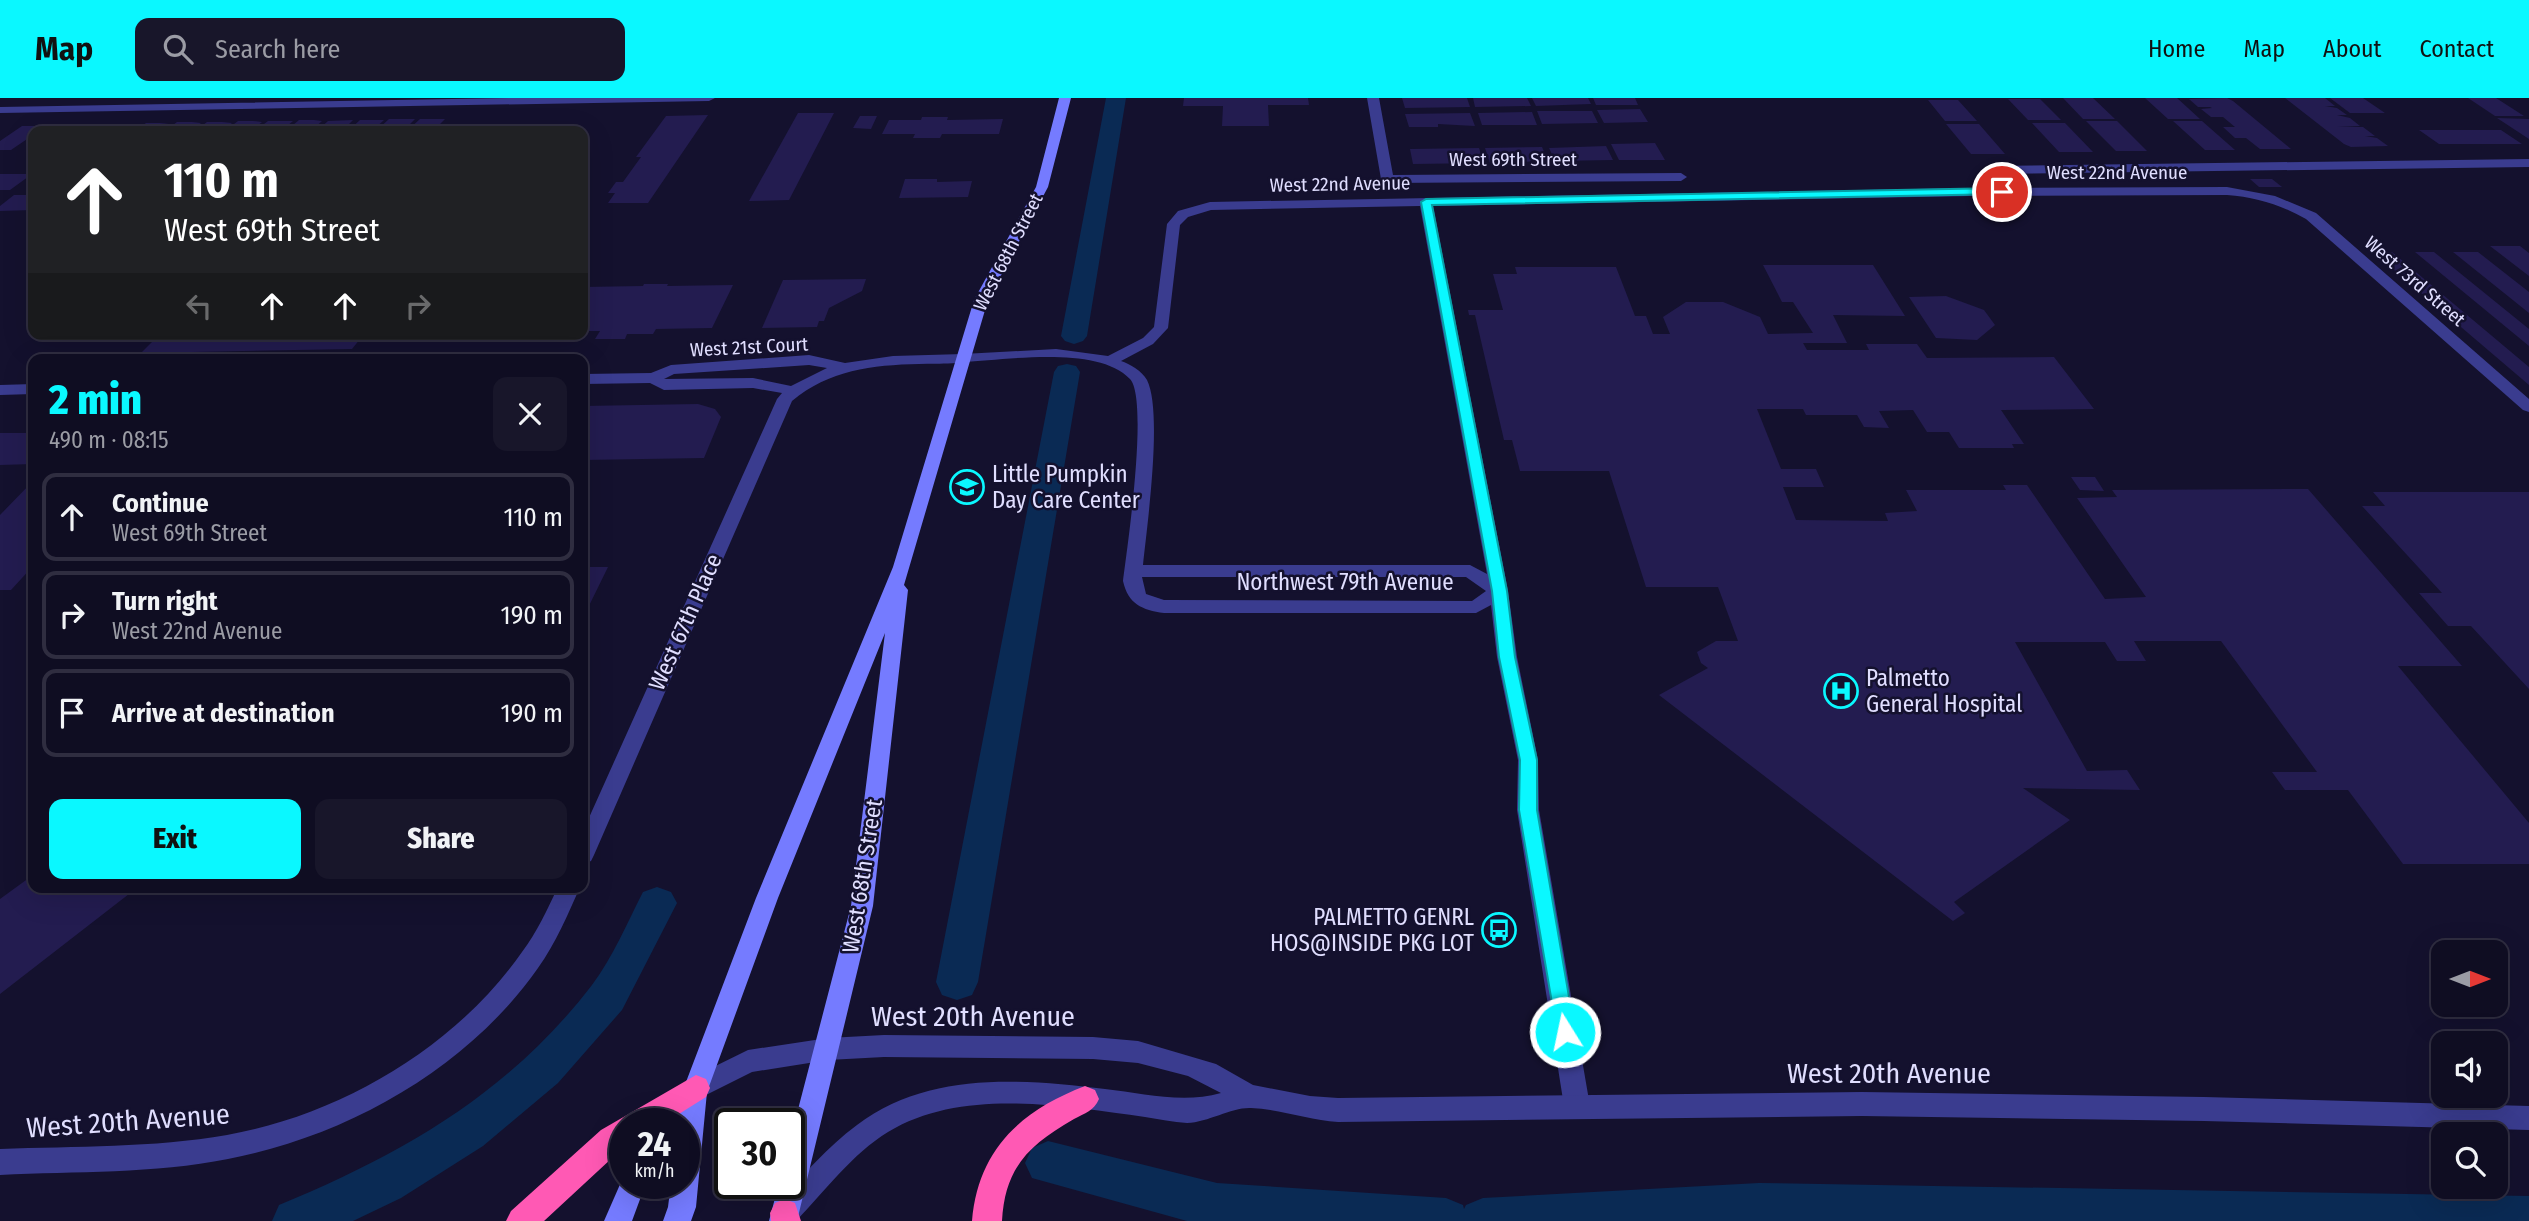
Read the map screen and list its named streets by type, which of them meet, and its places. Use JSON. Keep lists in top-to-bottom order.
{
  "streets": {
    "main road": ["West 68th Street"],
    "street": [
      "West 69th Street",
      "West 22nd Avenue",
      "West 73rd Street",
      "West 21st Court",
      "Northwest 79th Avenue",
      "West 67th Place",
      "West 20th Avenue"
    ]
  },
  "crossings": [
    ["West 22nd Avenue", "West 73rd Street"],
    ["West 22nd Avenue", "Northwest 79th Avenue"],
    ["West 68th Street", "West 21st Court"],
    ["West 68th Street", "Northwest 79th Avenue"],
    ["West 68th Street", "West 20th Avenue"],
    ["West 21st Court", "Northwest 79th Avenue"],
    ["West 21st Court", "West 67th Place"]
  ],
  "places": {
    "school or university": ["Little Pumpkin Day Care Center"],
    "hospital": ["Palmetto General Hospital"],
    "bus stop": ["PALMETTO GENRL HOS@INSIDE PKG LOT"]
  },
  "north": "right",
  "page": {
    "header": "Map",
    "search": "Search here",
    "nav": [
      "Home",
      "Map",
      "About",
      "Contact"
    ],
    "turn": ["110 m", "West 69th Street"],
    "heading": ["2 min", "490 m · 08:15"],
    "list": [
      {
        "name": "Continue",
        "note": "West 69th Street",
        "value": "110 m"
      },
      {
        "name": "Turn right",
        "note": "West 22nd Avenue",
        "value": "190 m"
      },
      {
        "name": "Arrive at destination",
        "value": "190 m"
      }
    ],
    "buttons": ["Exit", "Share"],
    "speed": "24 km/h",
    "limit": "30"
  }
}
